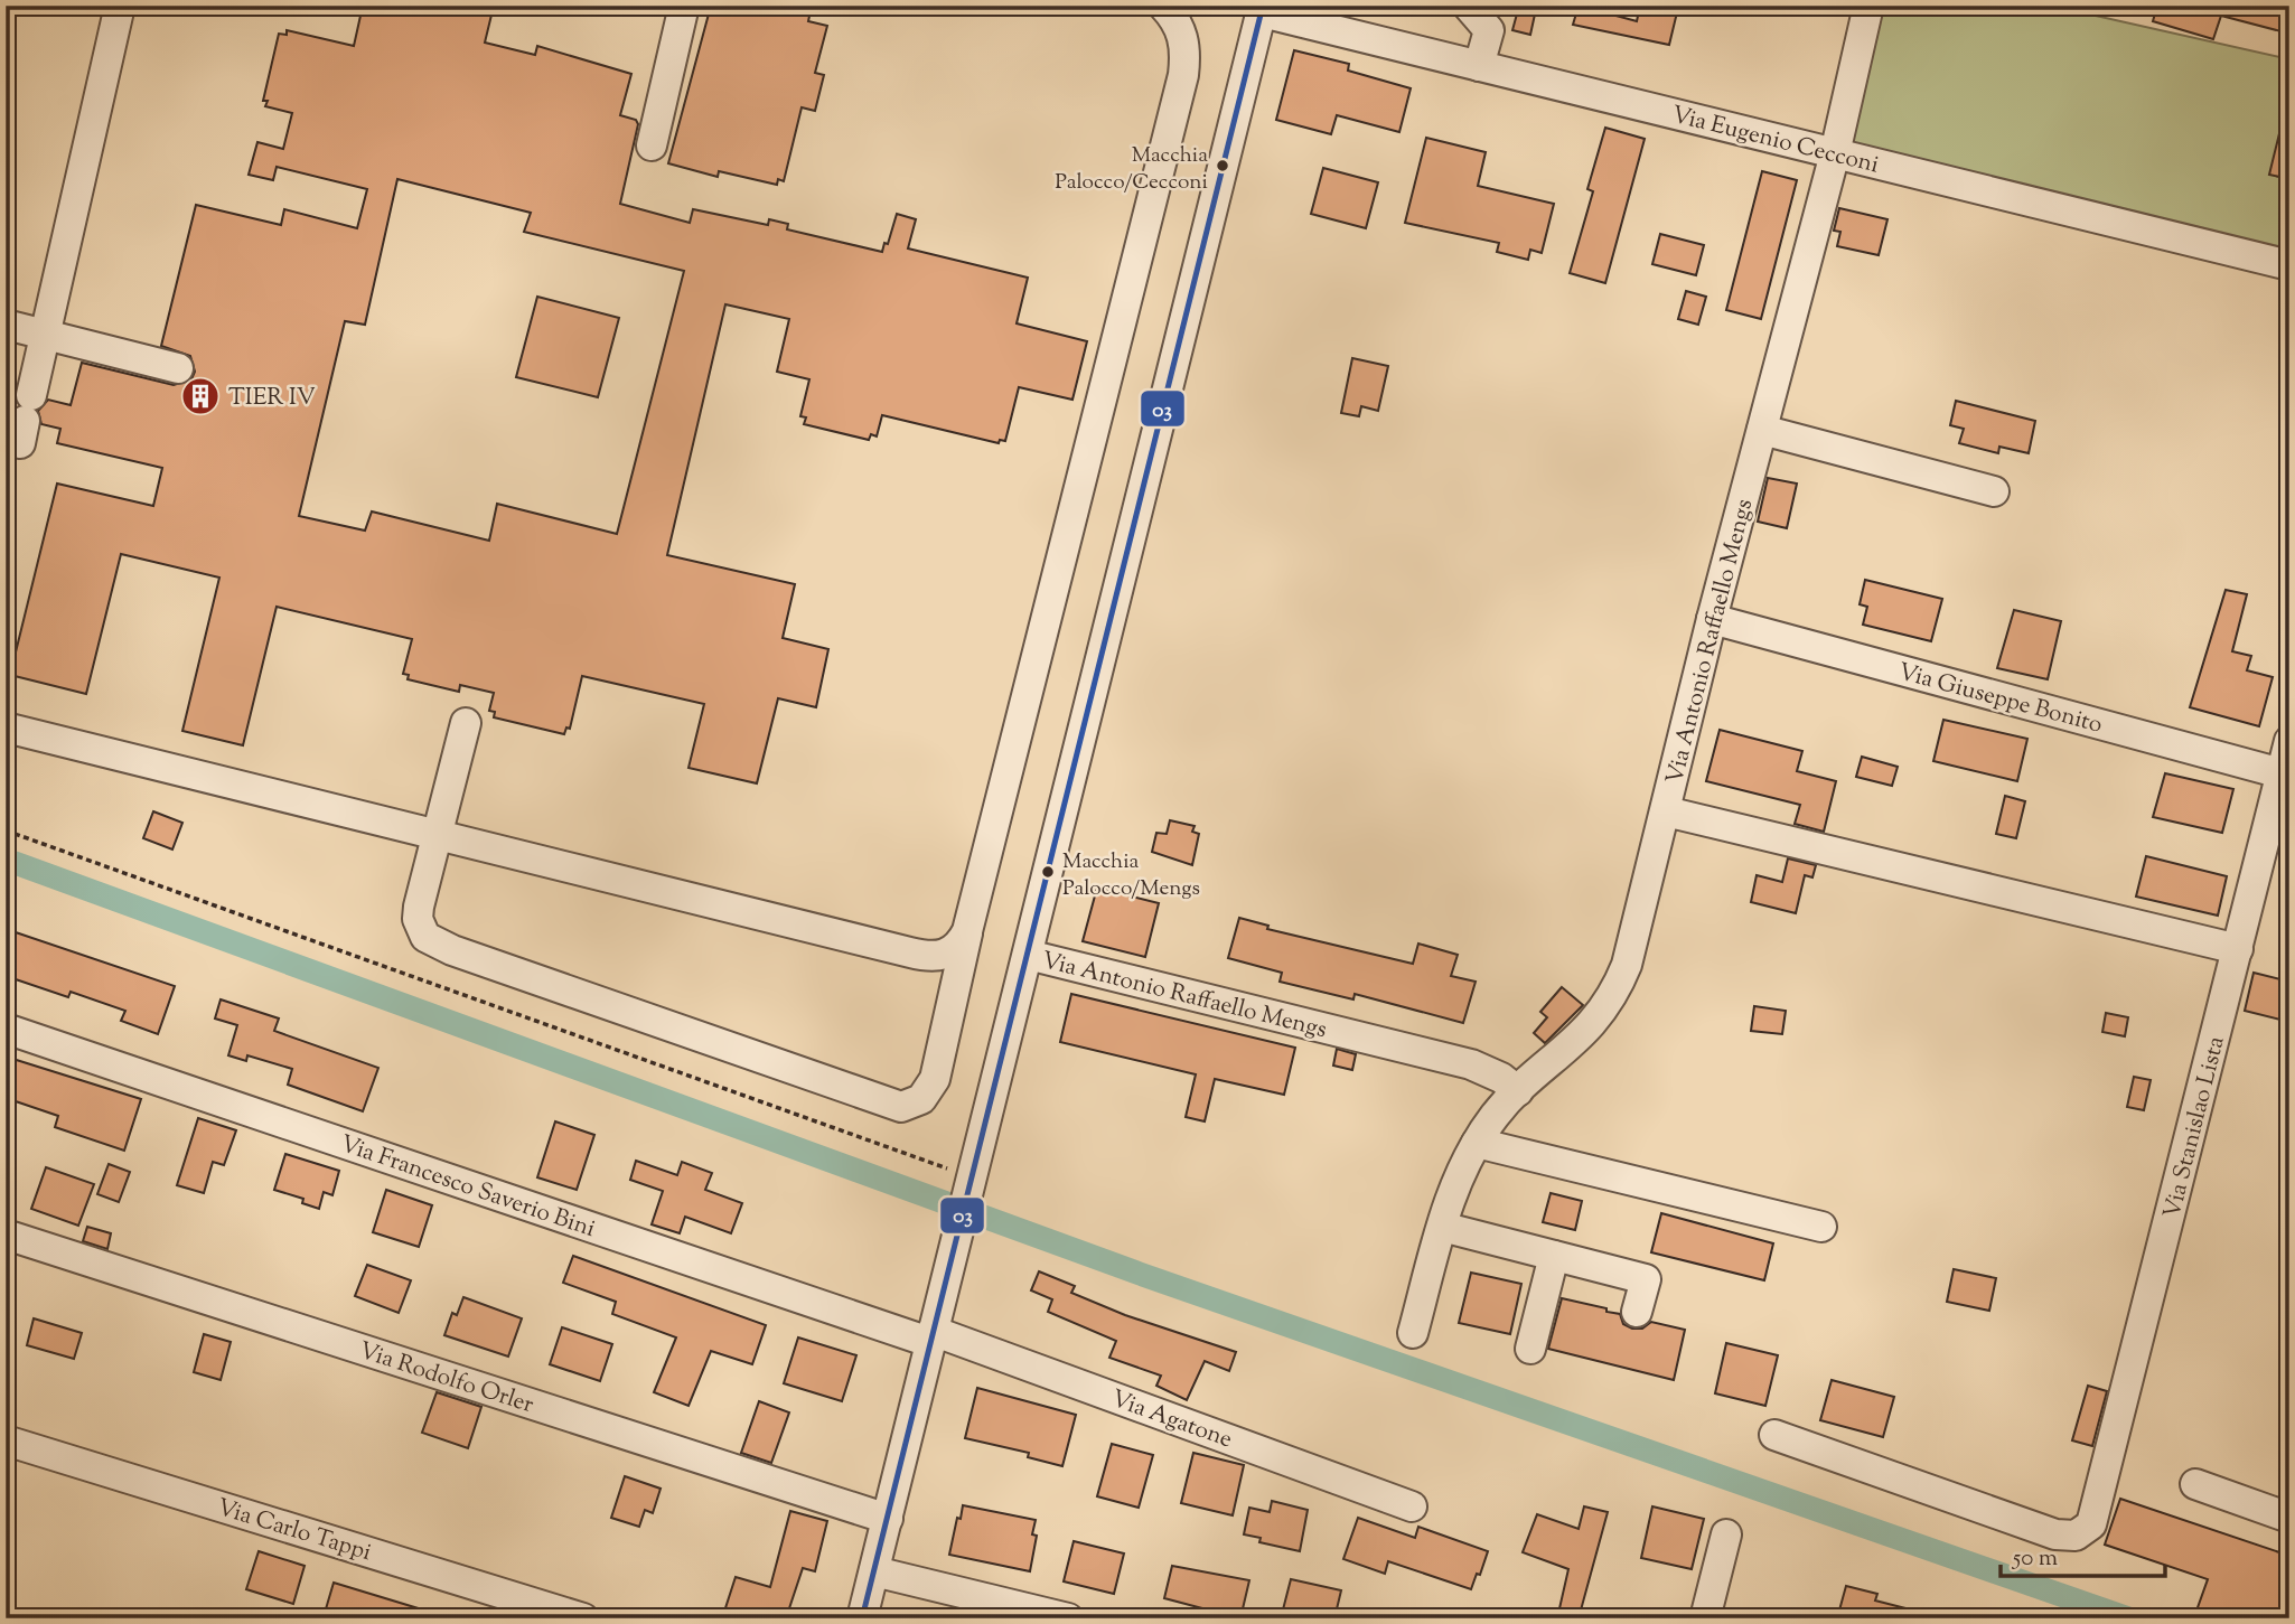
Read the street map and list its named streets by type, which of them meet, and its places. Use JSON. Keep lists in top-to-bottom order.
{
  "streets": {
    "street": [
      "Via Eugenio Cecconi",
      "Via Antonio Raffaello Mengs",
      "Via Giuseppe Bonito",
      "Via Stanislao Lista",
      "Via Francesco Saverio Bini",
      "Via Rodolfo Orler",
      "Via Agatone",
      "Via Carlo Tappi"
    ]
  },
  "crossings": [
    ["Via Eugenio Cecconi", "Via Antonio Raffaello Mengs"],
    ["Via Antonio Raffaello Mengs", "Via Giuseppe Bonito"],
    ["Via Giuseppe Bonito", "Via Stanislao Lista"],
    ["Via Francesco Saverio Bini", "Via Agatone"]
  ],
  "places": {
    "other": ["Macchia Palocco/Cecconi", "Macchia Palocco/Mengs"],
    "building": ["TIER IV"]
  },
  "lines": ["transit line 03"],
  "scale_bar": "50 m"
}
